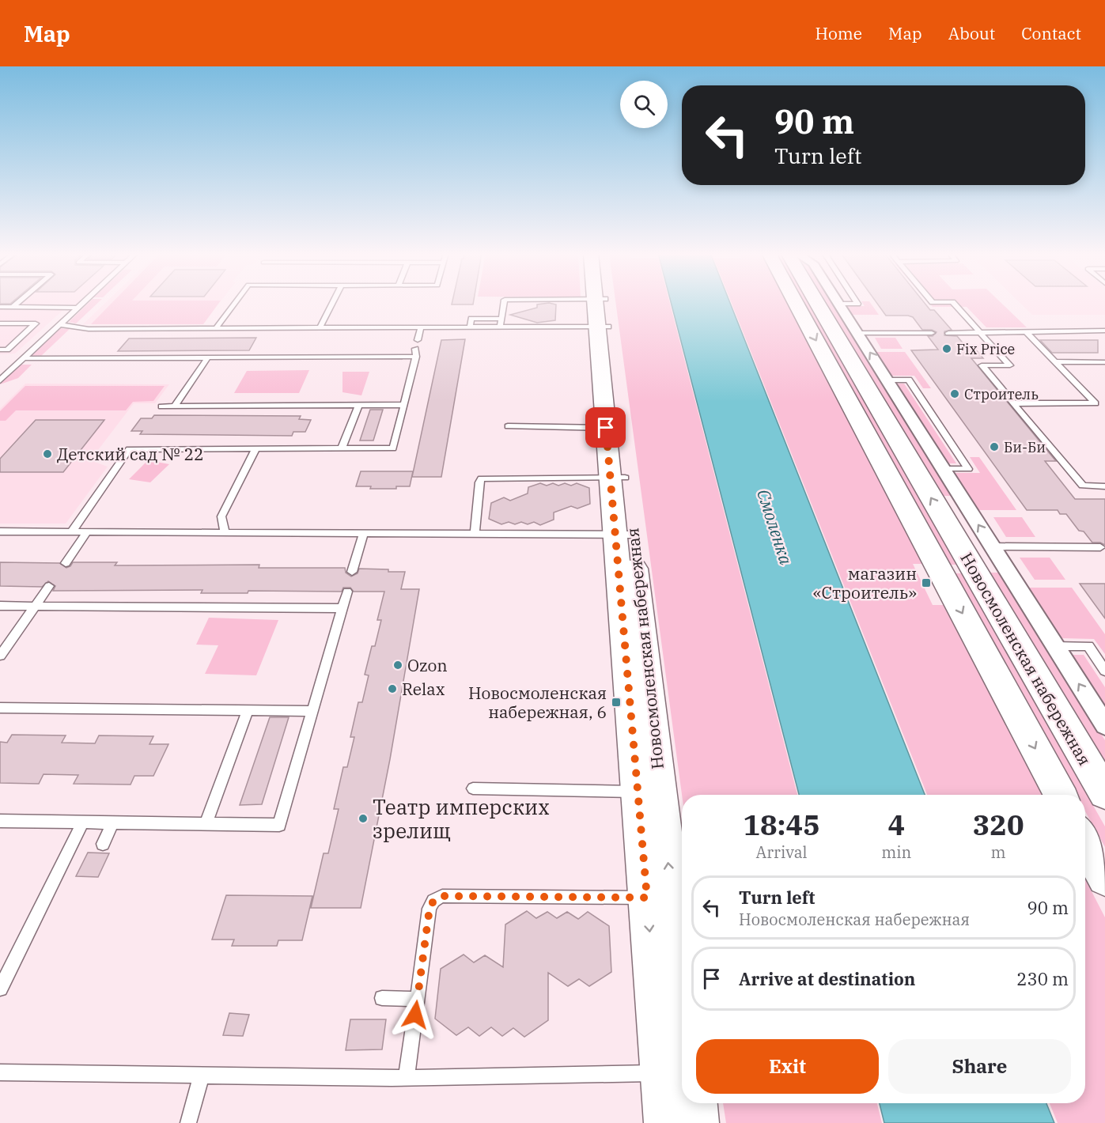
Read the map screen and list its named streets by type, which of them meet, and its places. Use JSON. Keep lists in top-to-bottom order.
{
  "streets": {
    "street": ["Новосмоленская набережная"]
  },
  "water": ["Смоленка"],
  "places": {
    "other": [
      "Fix Price",
      "Строитель",
      "Би-Би",
      "Детский сад № 22",
      "Ozon",
      "Relax",
      "Театр имперских зрелищ"
    ],
    "transit": ["магазин «Строитель»", "Новосмоленская набережная, 6"]
  },
  "page": {
    "header": "Map",
    "nav": [
      "Home",
      "Map",
      "About",
      "Contact"
    ],
    "turn": ["90 m", "Turn left"],
    "eta": [
      "18:45",
      "Arrival",
      "4",
      "min",
      "320",
      "m"
    ],
    "list": [
      {
        "name": "Turn left",
        "note": "Новосмоленская набережная",
        "value": "90 m"
      },
      {
        "name": "Arrive at destination",
        "value": "230 m"
      }
    ],
    "buttons": ["Exit", "Share"]
  }
}
